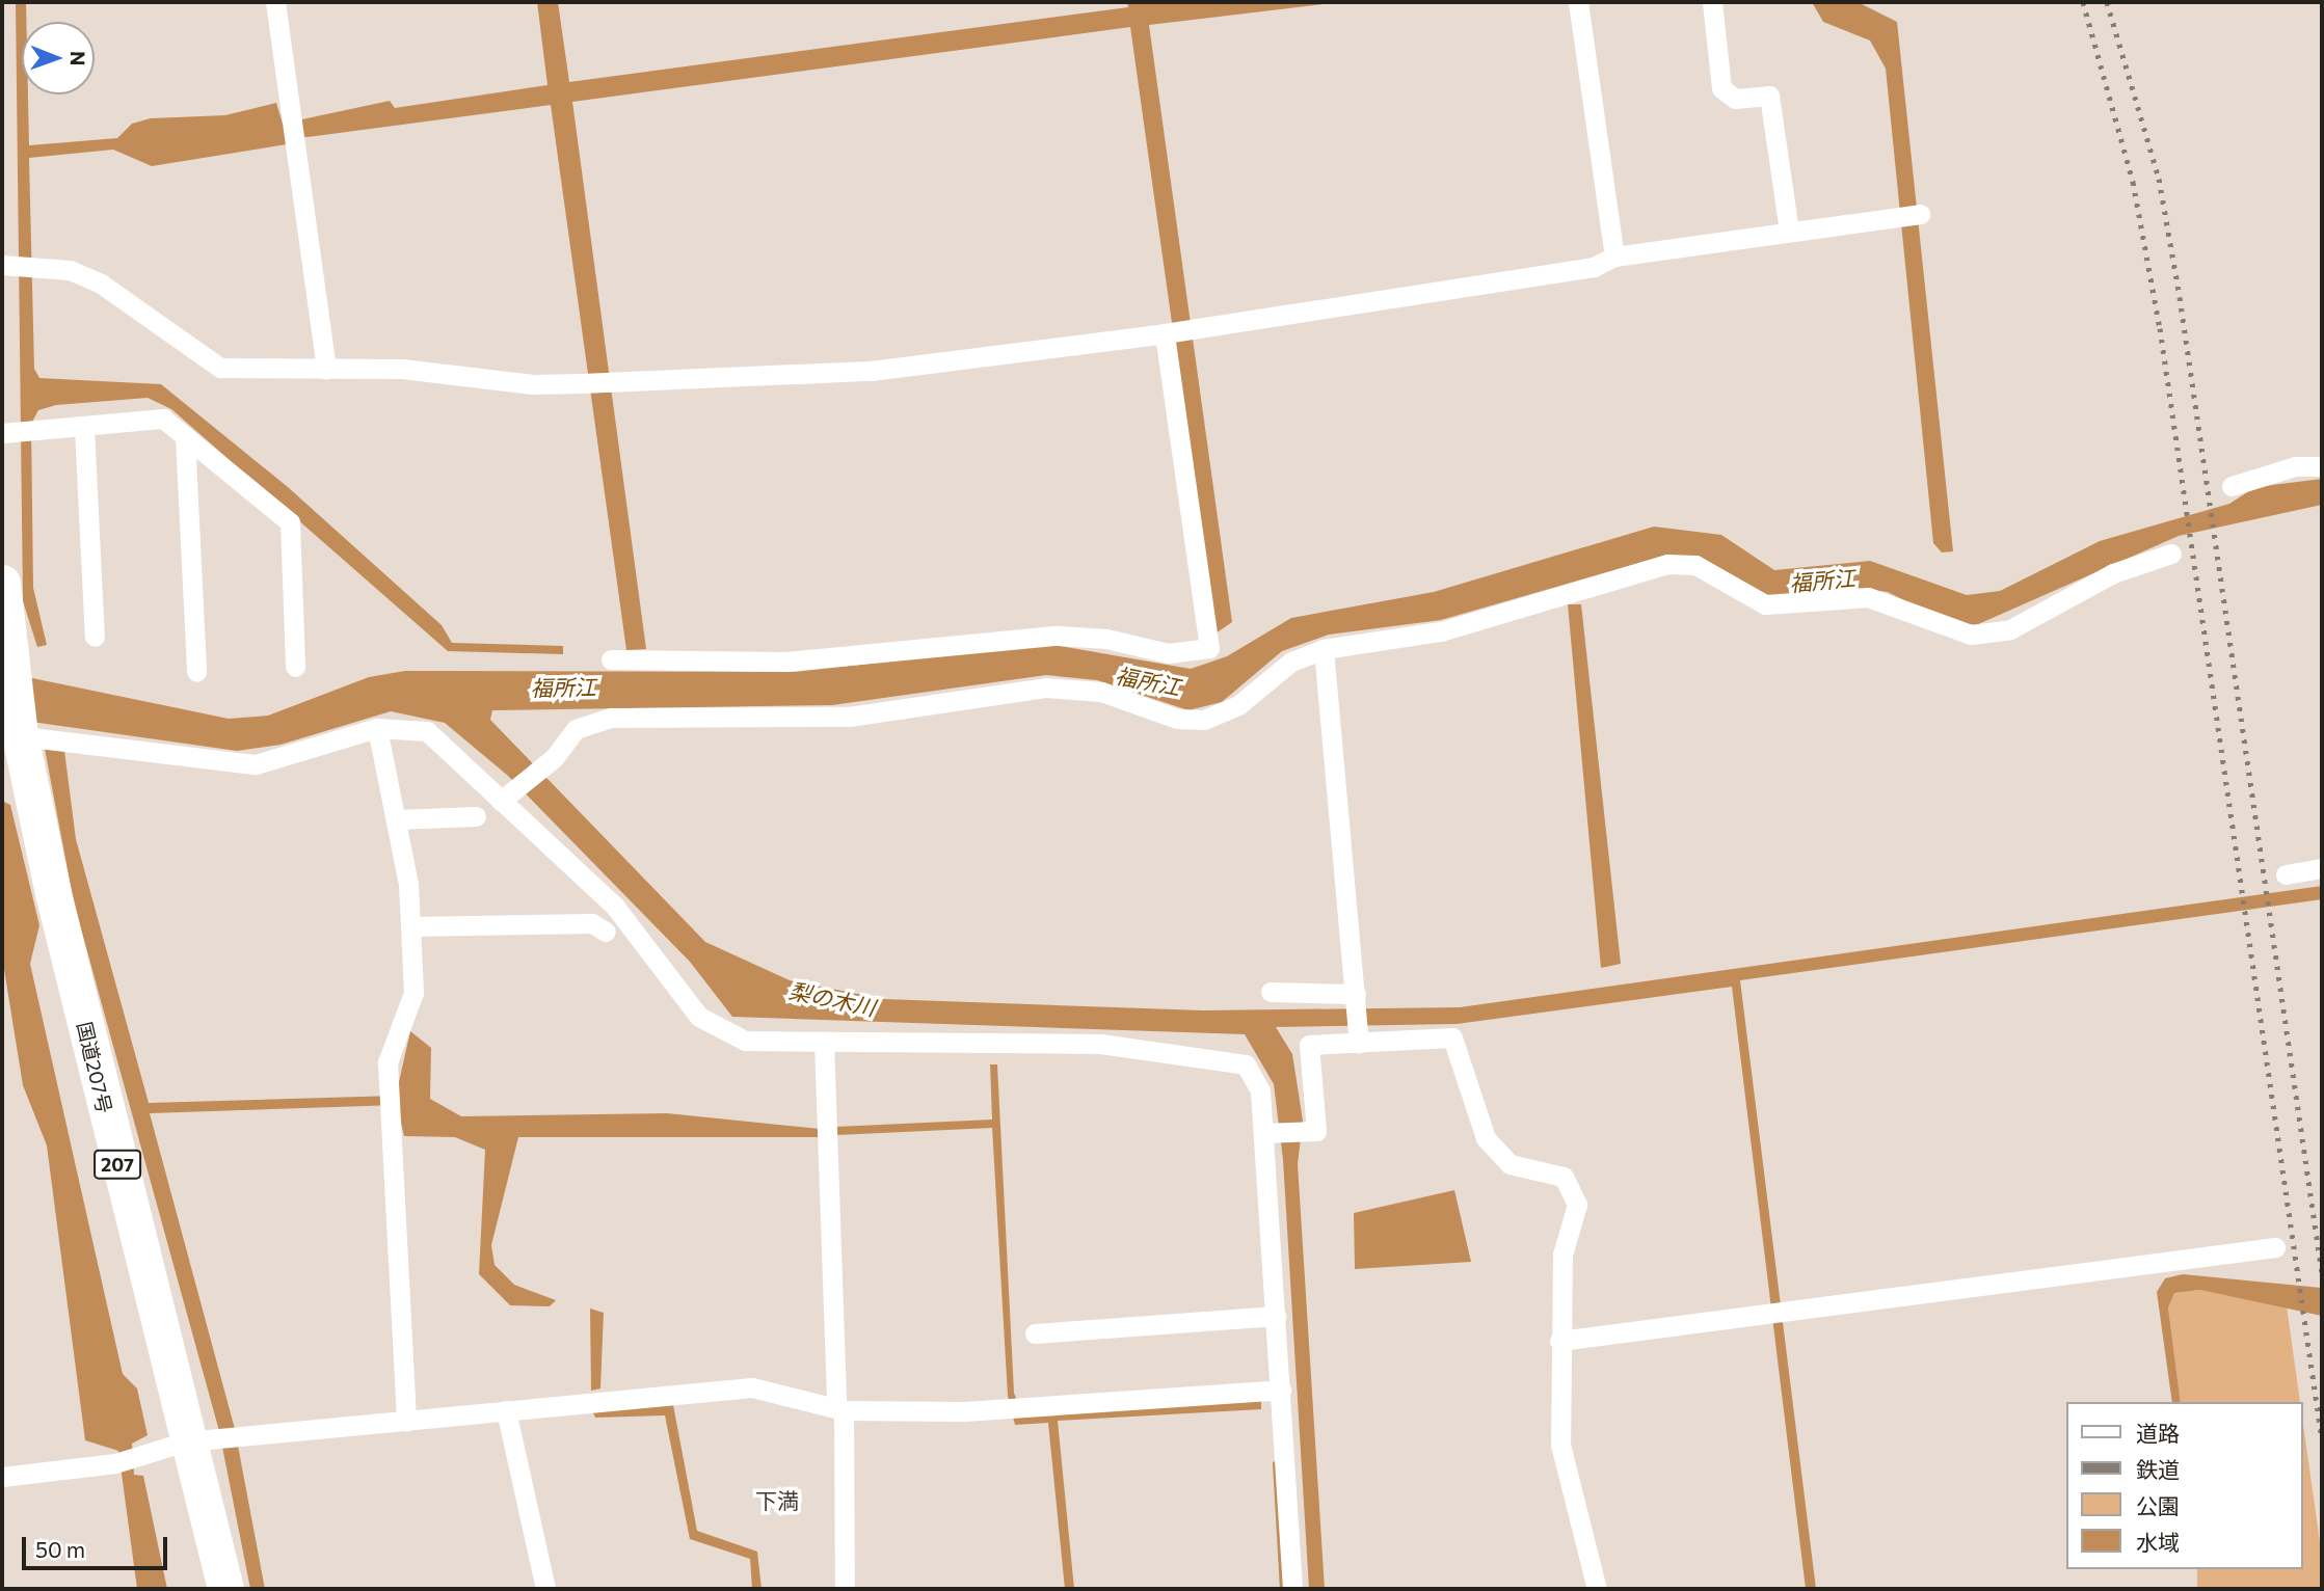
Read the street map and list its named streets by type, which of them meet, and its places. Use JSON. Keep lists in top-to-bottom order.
{
  "streets": {
    "highway": ["国道207号", "207"]
  },
  "districts": ["下満"],
  "water": ["福所江", "梨の木川"],
  "legend": [
    "道路",
    "鉄道",
    "公園",
    "水域"
  ],
  "scale_bar": "50 m",
  "north": "right"
}
